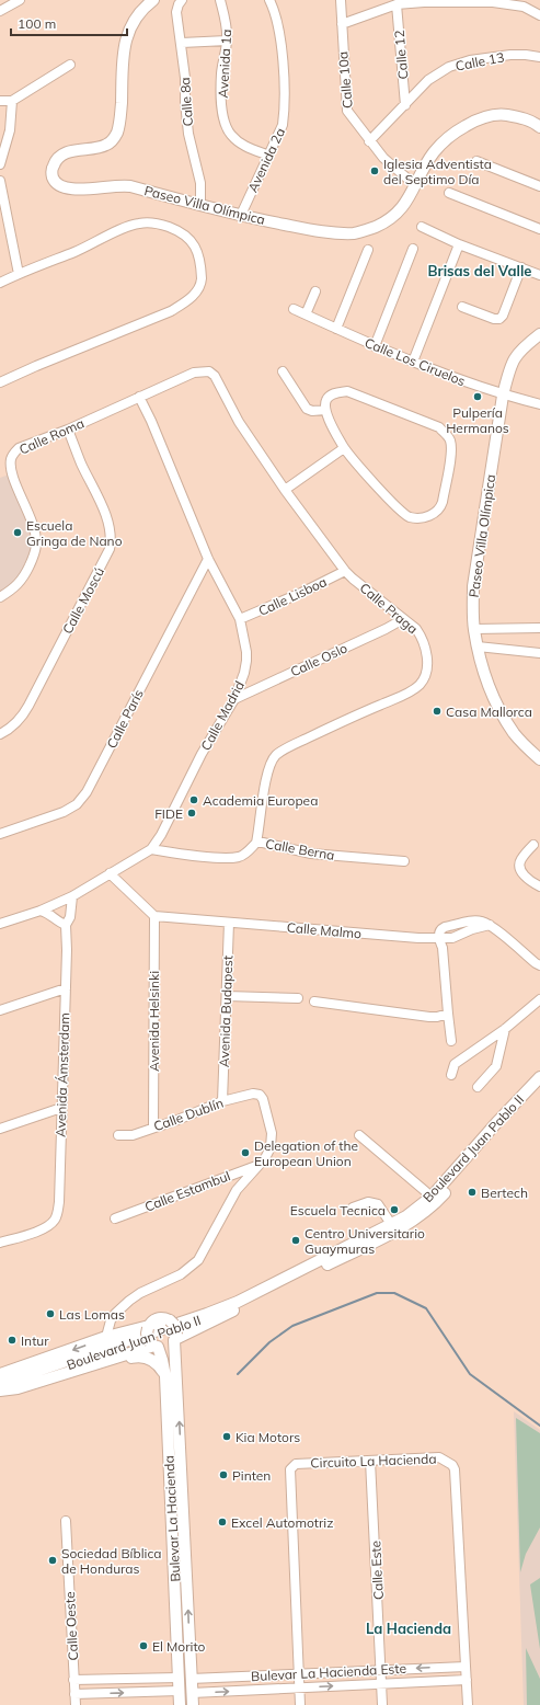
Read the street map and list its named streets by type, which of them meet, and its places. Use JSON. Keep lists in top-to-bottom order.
{
  "streets": {
    "main road": ["Paseo Villa Olímpica", "Boulevard Juan Pablo II", "Bulevar La Hacienda"],
    "street": [
      "Calle 12",
      "Calle 13",
      "Avenida 1a",
      "Calle 10a",
      "Calle 8a",
      "Avenida 2a",
      "Calle Los Ciruelos",
      "Calle Roma",
      "Calle Lisboa",
      "Calle Moscú",
      "Calle Praga",
      "Calle Oslo",
      "Calle Madrid",
      "Calle París",
      "Calle Berna",
      "Calle Malmo",
      "Avenida Budapest",
      "Avenida Helsinki",
      "Avenida Ámsterdam",
      "Calle Dublín",
      "Calle Estambul",
      "Circuito La Hacienda",
      "Calle Este",
      "Calle Oeste",
      "Bulevar La Hacienda Este"
    ]
  },
  "crossings": [
    ["Calle 12", "Calle 13"],
    ["Calle 13", "Calle 10a"],
    ["Avenida 1a", "Avenida 2a"],
    ["Calle 10a", "Paseo Villa Olímpica"],
    ["Calle 8a", "Paseo Villa Olímpica"],
    ["Avenida 2a", "Paseo Villa Olímpica"],
    ["Paseo Villa Olímpica", "Calle Los Ciruelos"],
    ["Calle Roma", "Calle Moscú"],
    ["Calle Roma", "Calle Praga"],
    ["Calle Roma", "Calle Madrid"],
    ["Calle Lisboa", "Calle Praga"],
    ["Calle Lisboa", "Calle Madrid"],
    ["Calle Praga", "Calle Oslo"],
    ["Calle Praga", "Calle Berna"],
    ["Calle Oslo", "Calle Madrid"],
    ["Calle Madrid", "Calle París"],
    ["Calle Madrid", "Calle Berna"],
    ["Calle Madrid", "Avenida Ámsterdam"],
    ["Calle Malmo", "Avenida Budapest"],
    ["Calle Malmo", "Avenida Helsinki"],
    ["Avenida Budapest", "Calle Dublín"],
    ["Avenida Helsinki", "Calle Dublín"],
    ["Calle Dublín", "Calle Estambul"],
    ["Boulevard Juan Pablo II", "Bulevar La Hacienda"],
    ["Circuito La Hacienda", "Calle Este"],
    ["Circuito La Hacienda", "Bulevar La Hacienda Este"],
    ["Calle Este", "Bulevar La Hacienda Este"]
  ],
  "districts": ["Brisas del Valle", "La Hacienda"],
  "places": [
    "Iglesia Adventista del Septimo Día",
    "Pulpería Hermanos",
    "Escuela Gringa de Nano",
    "Casa Mallorca",
    "Academia Europea",
    "FIDE",
    "Delegation of the European Union",
    "Bertech",
    "Escuela Tecnica",
    "Centro Universitario Guaymuras",
    "Las Lomas",
    "Intur",
    "Kia Motors",
    "Pinten",
    "Excel Automotriz",
    "Sociedad Bíblica de Honduras",
    "El Morito"
  ],
  "scale_bar": "100 m"
}
